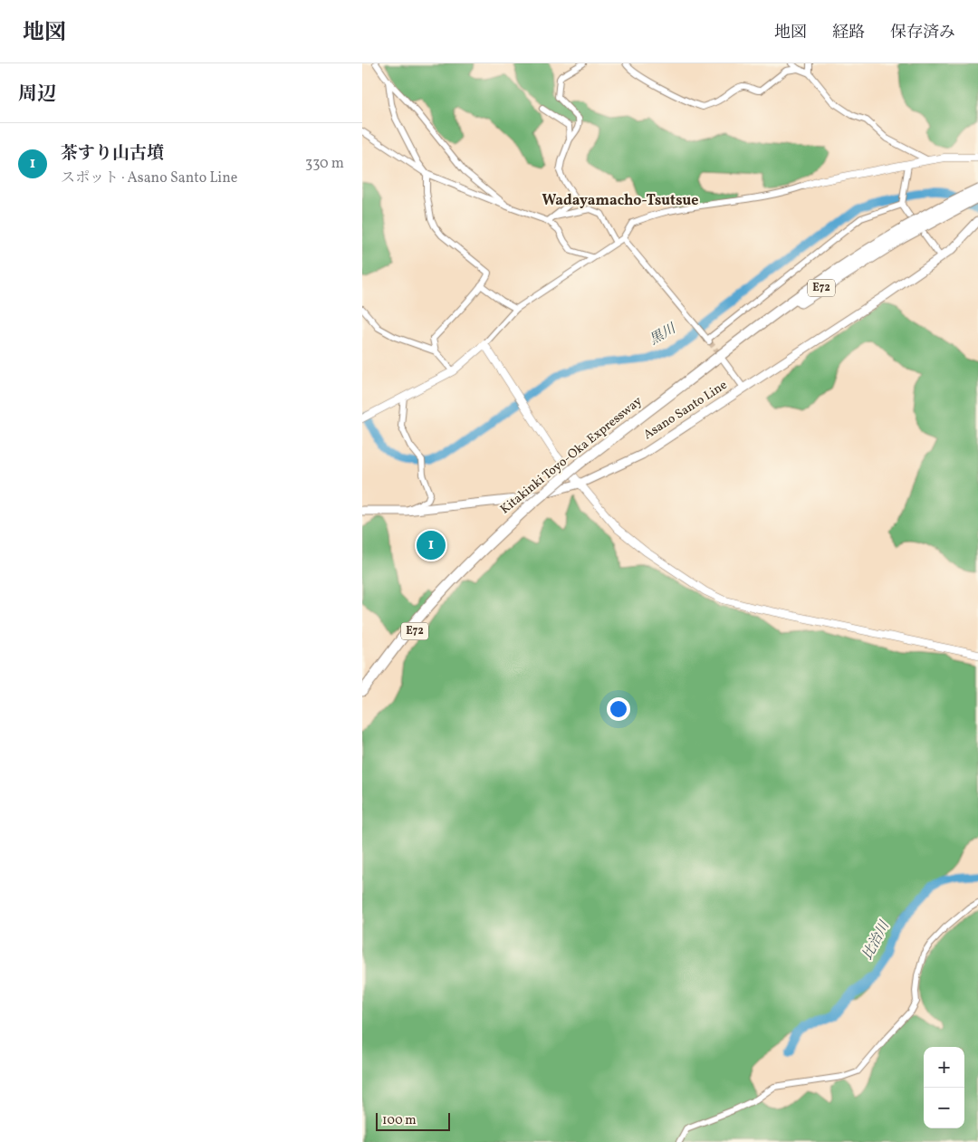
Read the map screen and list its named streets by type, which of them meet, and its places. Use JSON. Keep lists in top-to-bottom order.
{
  "streets": {
    "highway": ["E72", "Kitakinki Toyo-Oka Expressway"],
    "main road": ["Asano Santo Line"]
  },
  "districts": ["Wadayamacho-Tsutsue"],
  "water": ["黒川", "比治川"],
  "scale_bar": "100 m",
  "page": {
    "header": "地図",
    "nav": ["地図", "経路", "保存済み"],
    "heading": "周辺",
    "list": [
      {
        "mark": "1",
        "name": "茶すり山古墳",
        "note": "スポット · Asano Santo Line",
        "value": "330 m"
      }
    ],
    "pins": "1",
    "map_buttons": ["+", "−"],
    "scale": "100 m"
  }
}
